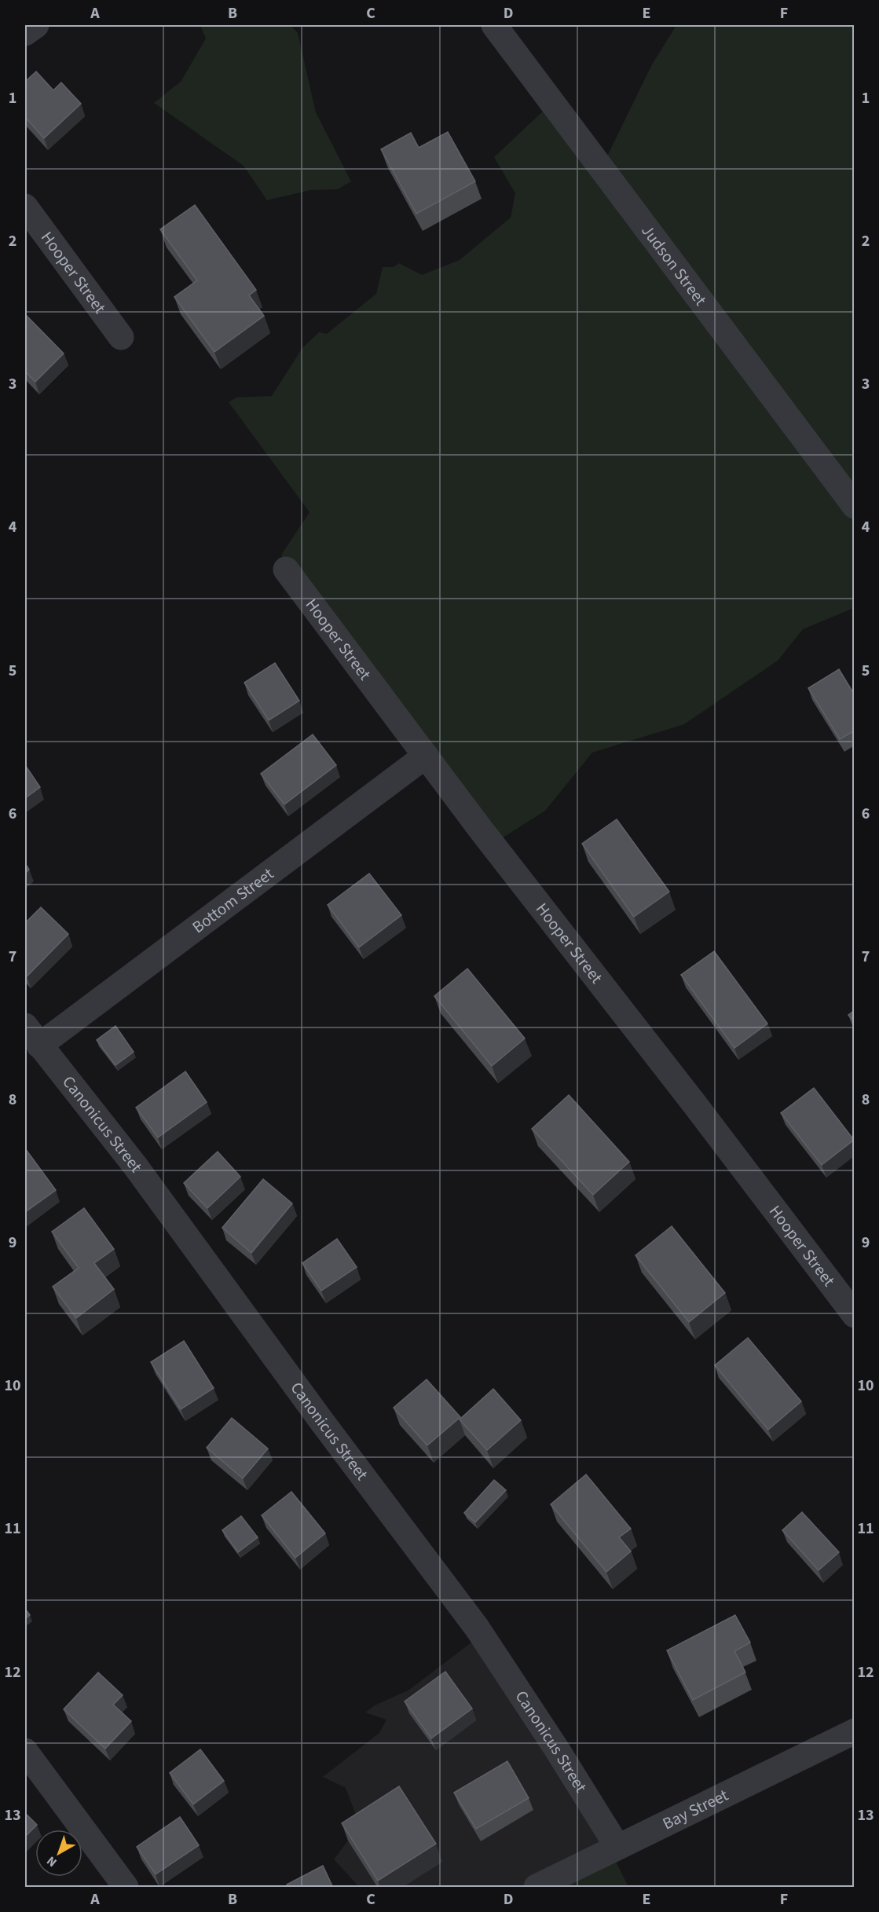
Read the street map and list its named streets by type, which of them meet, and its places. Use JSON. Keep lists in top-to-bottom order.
{
  "streets": {
    "street": [
      "Judson Street",
      "Hooper Street",
      "Bottom Street",
      "Canonicus Street",
      "Bay Street"
    ]
  },
  "crossings": [
    ["Hooper Street", "Bottom Street"],
    ["Bottom Street", "Canonicus Street"],
    ["Canonicus Street", "Bay Street"]
  ],
  "north": "bottom left",
  "grid": {
    "columns": [
      "A",
      "B",
      "C",
      "D",
      "E",
      "F"
    ],
    "rows": [
      "1",
      "2",
      "3",
      "4",
      "5",
      "6",
      "7",
      "8",
      "9",
      "10",
      "11",
      "12",
      "13"
    ]
  }
}
